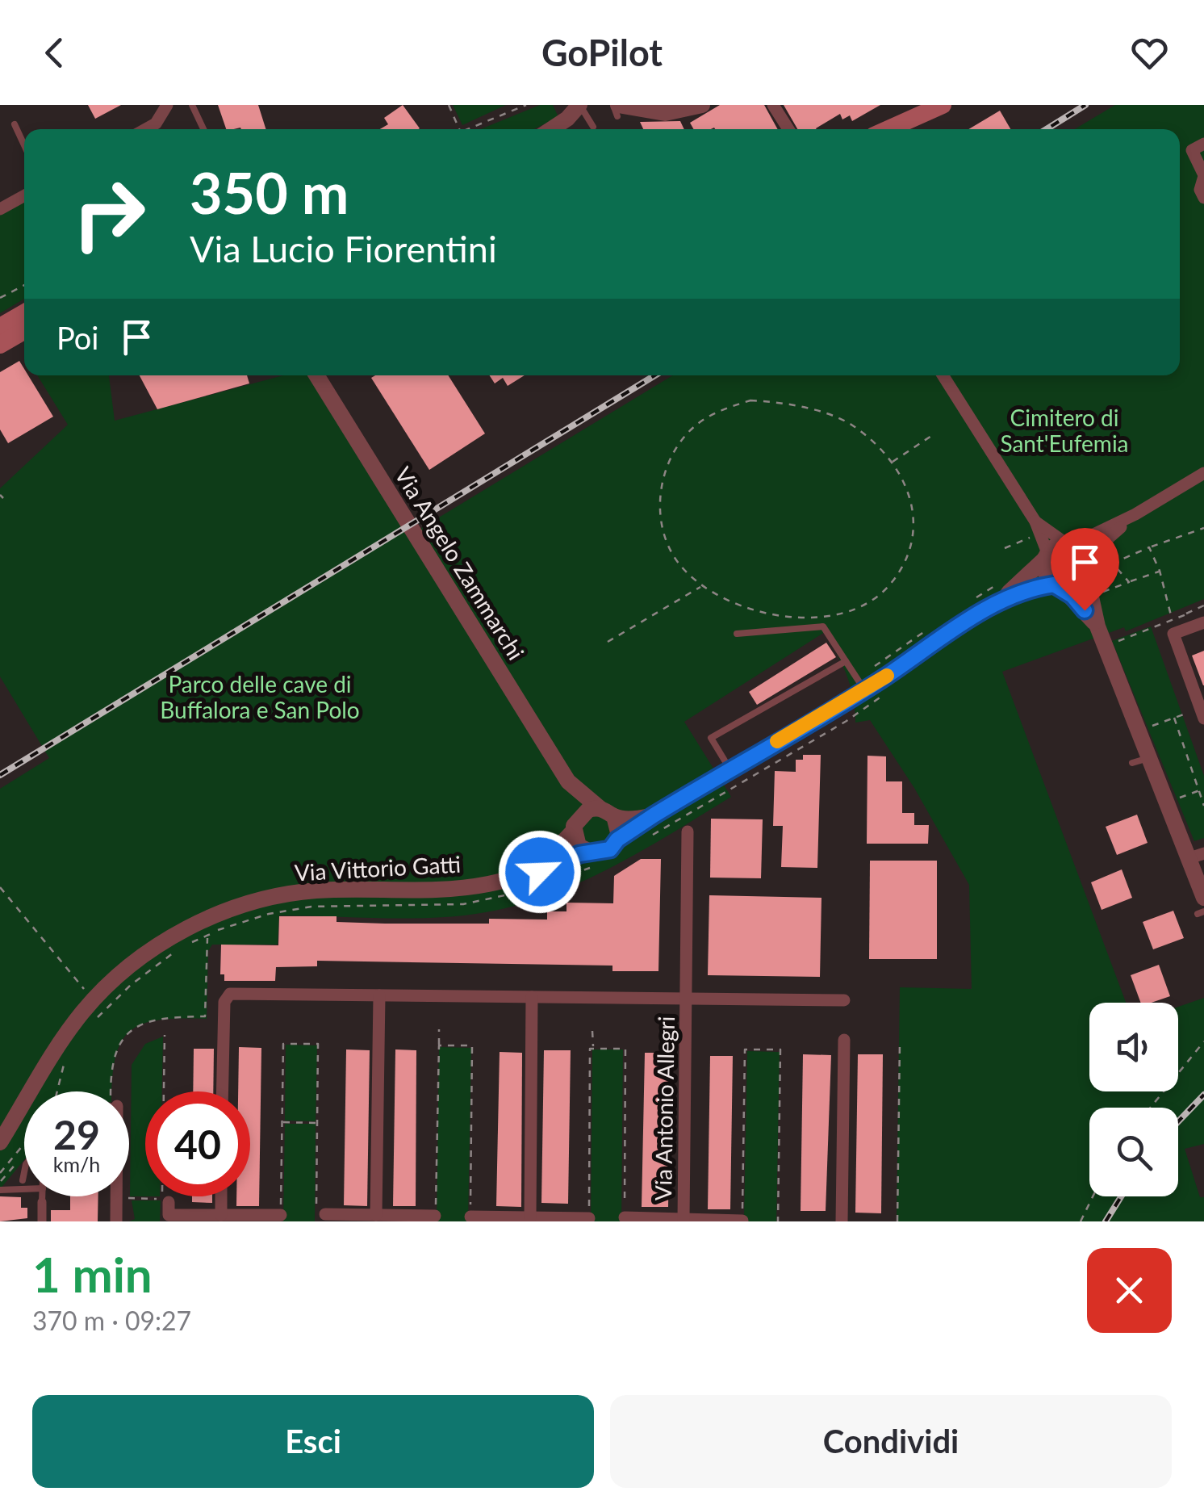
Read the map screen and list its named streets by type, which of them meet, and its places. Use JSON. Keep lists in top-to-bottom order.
{
  "streets": {
    "street": ["Via Angelo Zammarchi", "Via Vittorio Gatti", "Via Antonio Allegri"]
  },
  "crossings": [
    ["Via Angelo Zammarchi", "Via Vittorio Gatti"]
  ],
  "parks": ["Cimitero di Sant'Eufemia", "Parco delle cave di Buffalora e San Polo"],
  "page": {
    "header": "GoPilot",
    "turn": ["350 m", "Via Lucio Fiorentini"],
    "then": "Poi",
    "speed": "29 km/h",
    "limit": "40",
    "heading": ["1 min", "370 m · 09:27"],
    "buttons": ["Esci", "Condividi"]
  }
}
